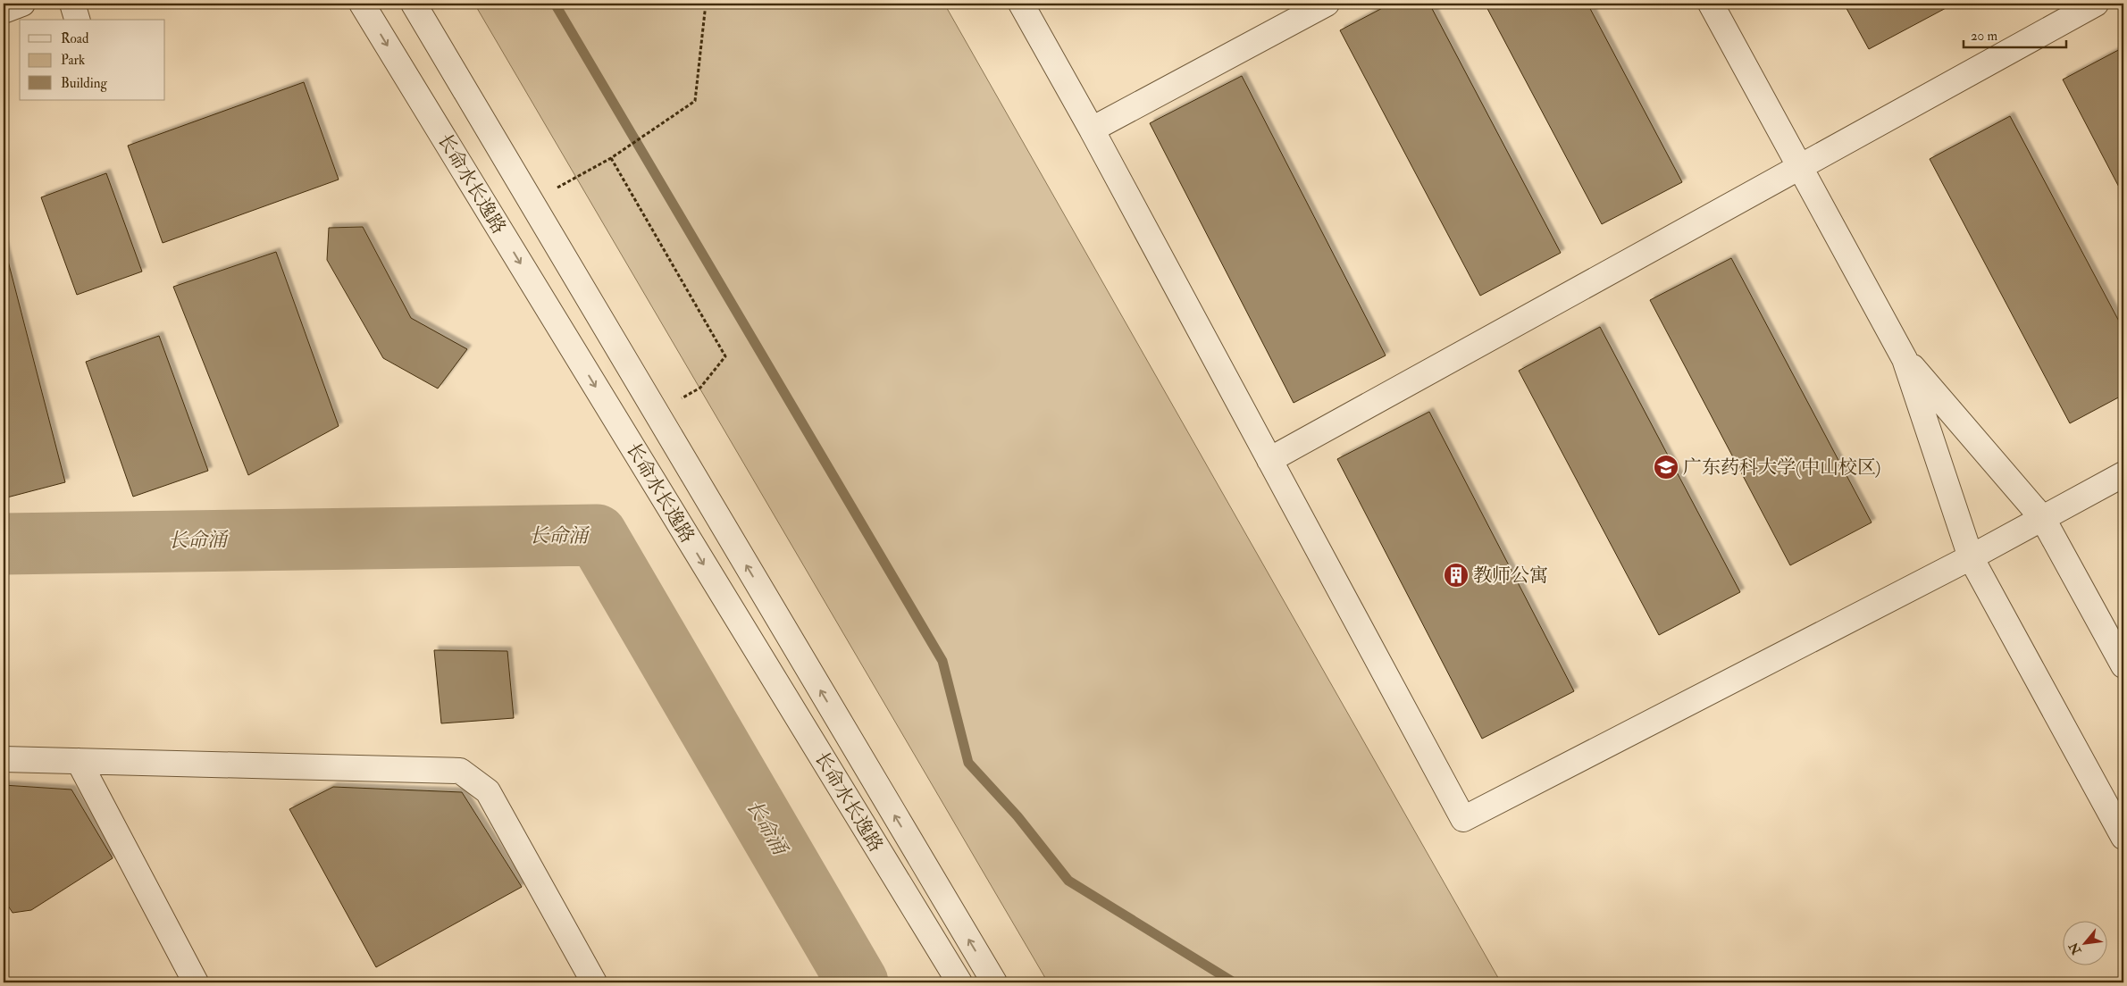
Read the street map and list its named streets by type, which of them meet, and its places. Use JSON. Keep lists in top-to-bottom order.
{
  "streets": {
    "street": ["长命水长逸路"]
  },
  "water": ["长命涌"],
  "places": {
    "school or university": ["广东药科大学(中山校区)"],
    "building": ["教师公寓"]
  },
  "legend": ["Road", "Park", "Building"],
  "scale_bar": "20 m",
  "north": "bottom left"
}
